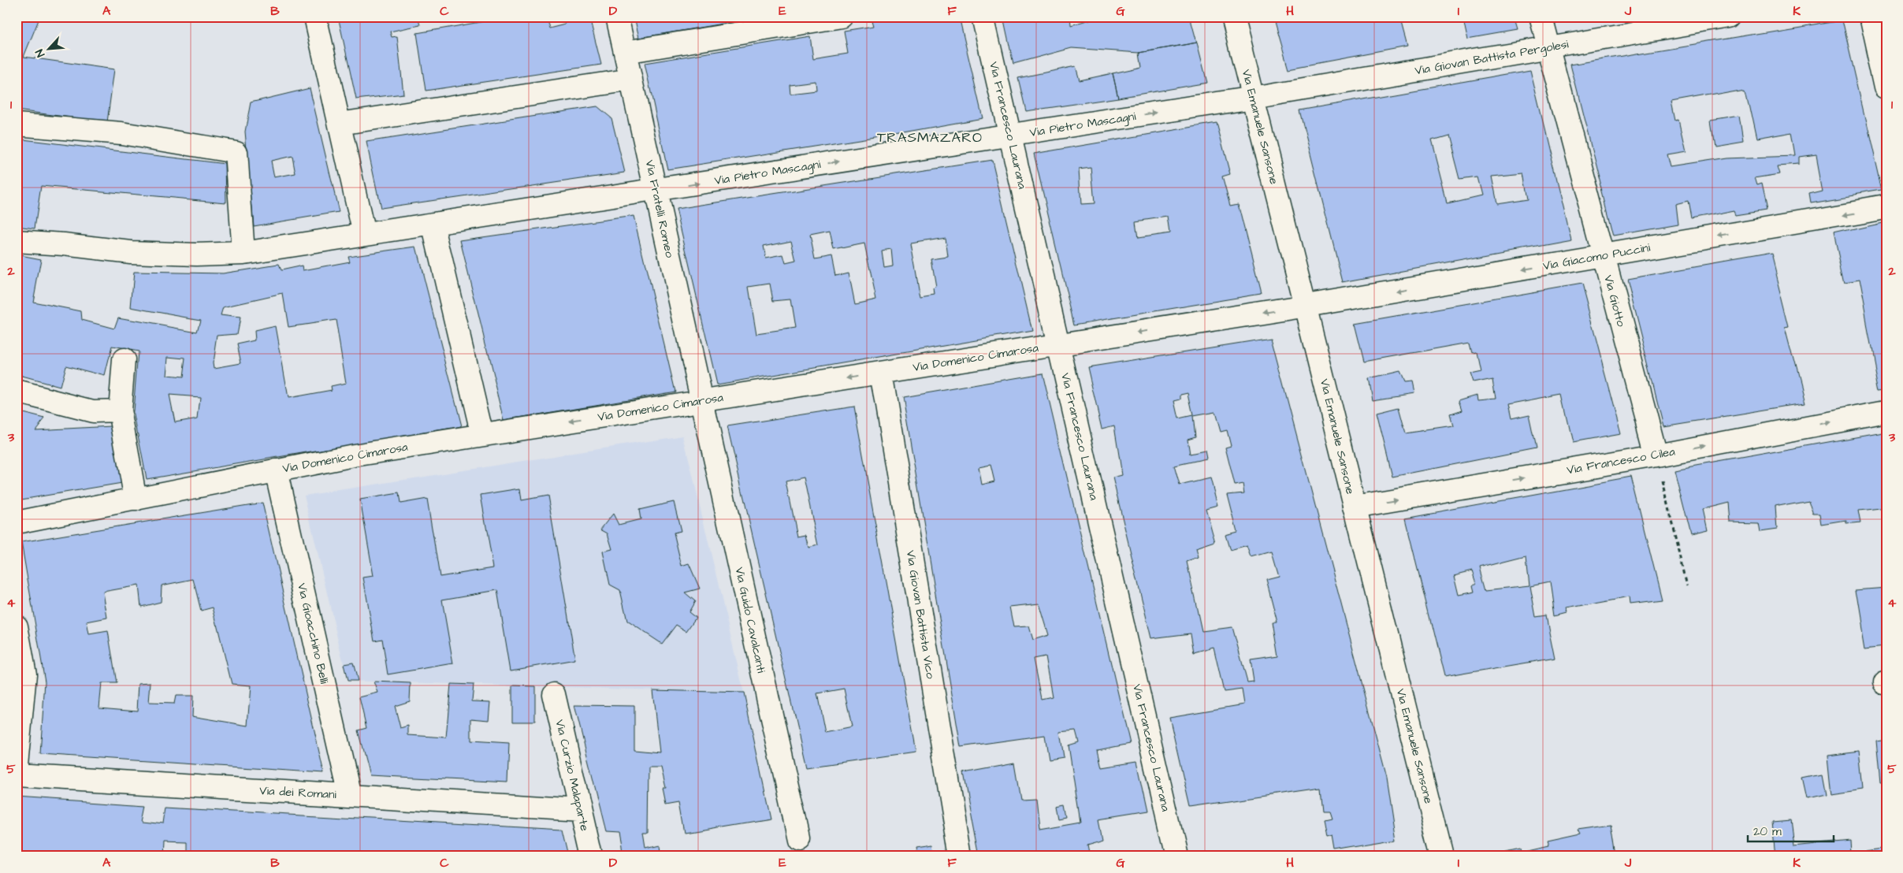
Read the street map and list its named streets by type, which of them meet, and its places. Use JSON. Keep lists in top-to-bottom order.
{
  "streets": {
    "street": [
      "Via Giovan Battista Pergolesi",
      "Via Pietro Mascagni",
      "Via Francesco Laurana",
      "Via Emanuele Sansone",
      "Via Fratelli Romeo",
      "Via Giacomo Puccini",
      "Via Giotto",
      "Via Domenico Cimarosa",
      "Via Francesco Cilea",
      "Via Giovan Battista Vico",
      "Via Guido Cavalcanti",
      "Via Gioacchino Belli",
      "Via Curzio Malaparte",
      "Via dei Romani"
    ]
  },
  "crossings": [
    ["Via Giovan Battista Pergolesi", "Via Pietro Mascagni"],
    ["Via Giovan Battista Pergolesi", "Via Emanuele Sansone"],
    ["Via Giovan Battista Pergolesi", "Via Giotto"],
    ["Via Pietro Mascagni", "Via Francesco Laurana"],
    ["Via Pietro Mascagni", "Via Emanuele Sansone"],
    ["Via Pietro Mascagni", "Via Fratelli Romeo"],
    ["Via Francesco Laurana", "Via Domenico Cimarosa"],
    ["Via Emanuele Sansone", "Via Giacomo Puccini"],
    ["Via Emanuele Sansone", "Via Domenico Cimarosa"],
    ["Via Emanuele Sansone", "Via Francesco Cilea"],
    ["Via Fratelli Romeo", "Via Domenico Cimarosa"],
    ["Via Fratelli Romeo", "Via Guido Cavalcanti"],
    ["Via Giacomo Puccini", "Via Giotto"],
    ["Via Giacomo Puccini", "Via Domenico Cimarosa"],
    ["Via Giotto", "Via Francesco Cilea"],
    ["Via Domenico Cimarosa", "Via Giovan Battista Vico"],
    ["Via Domenico Cimarosa", "Via Guido Cavalcanti"],
    ["Via Domenico Cimarosa", "Via Gioacchino Belli"],
    ["Via Gioacchino Belli", "Via dei Romani"],
    ["Via Curzio Malaparte", "Via dei Romani"]
  ],
  "one_way": ["Via Giacomo Puccini", "Via Domenico Cimarosa", "Via Francesco Cilea"],
  "districts": ["TRASMAZARO"],
  "scale_bar": "20 m",
  "north": "bottom left",
  "grid": {
    "columns": [
      "A",
      "B",
      "C",
      "D",
      "E",
      "F",
      "G",
      "H",
      "I",
      "J",
      "K"
    ],
    "rows": [
      "1",
      "2",
      "3",
      "4",
      "5"
    ]
  }
}
